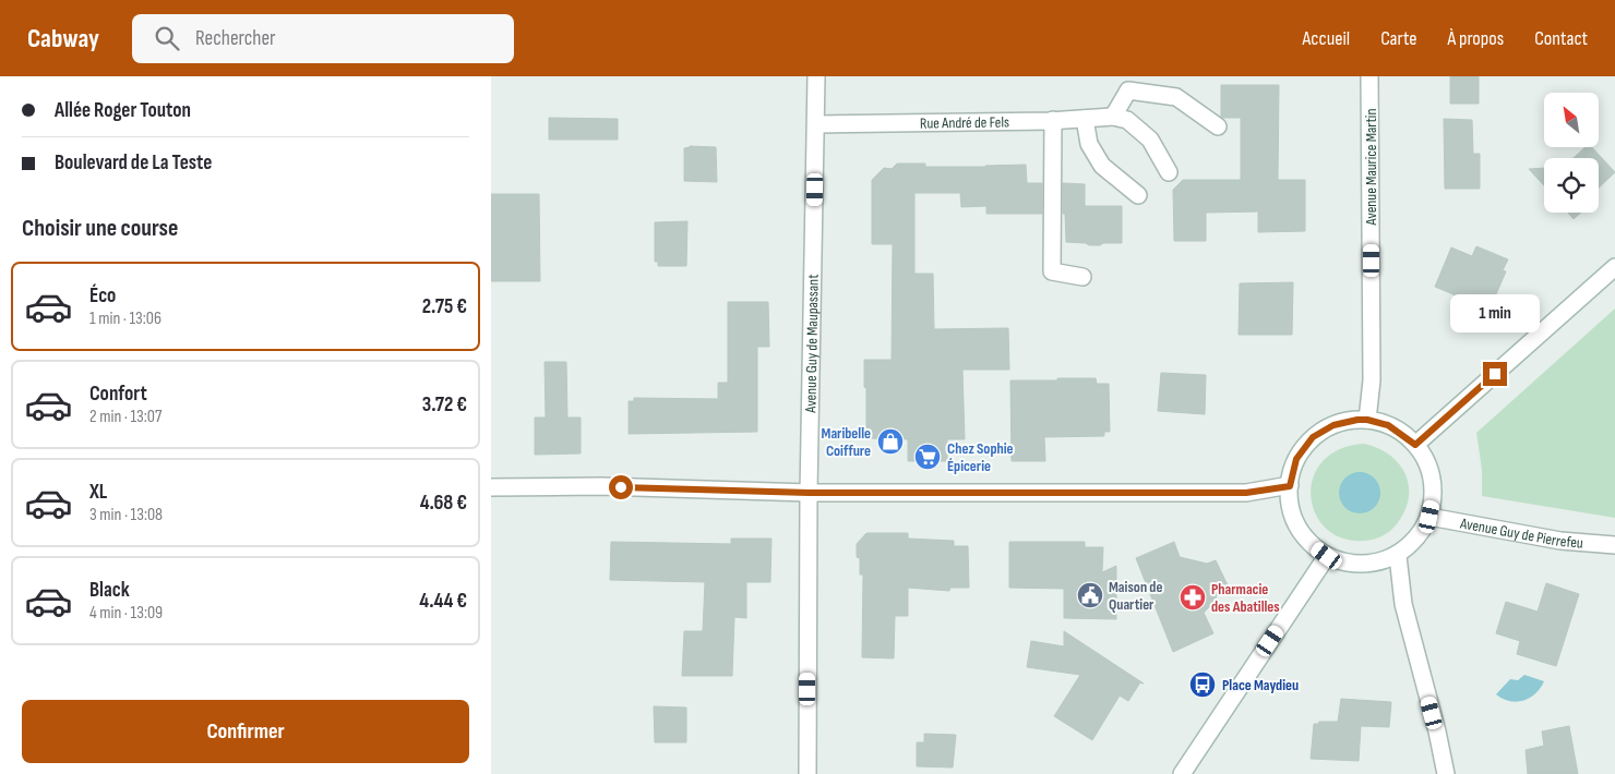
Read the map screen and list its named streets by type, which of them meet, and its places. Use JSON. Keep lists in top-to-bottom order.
{
  "streets": {
    "street": [
      "Rue André de Fels",
      "Avenue Maurice Martin",
      "Avenue Guy de Maupassant",
      "Avenue Guy de Pierrefeu"
    ]
  },
  "crossings": [
    ["Rue André de Fels", "Avenue Guy de Maupassant"],
    ["Avenue Maurice Martin", "Avenue Guy de Pierrefeu"]
  ],
  "places": {
    "shop": ["Maribelle Coiffure"],
    "supermarket": ["Chez Sophie Épicerie"],
    "public building": ["Maison de Quartier"],
    "pharmacy": ["Pharmacie des Abatilles"],
    "bus stop": ["Place Maydieu"]
  },
  "north": "top left",
  "page": {
    "header": "Cabway",
    "search": "Rechercher",
    "nav": [
      "Accueil",
      "Carte",
      "À propos",
      "Contact"
    ],
    "banner": ["Allée Roger Touton", "Boulevard de La Teste"],
    "heading": "Choisir une course",
    "list": [
      {
        "name": "Éco",
        "note": "1 min · 13:06",
        "value": "2.75 €"
      },
      {
        "name": "Confort",
        "note": "2 min · 13:07",
        "value": "3.72 €"
      },
      {
        "name": "XL",
        "note": "3 min · 13:08",
        "value": "4.68 €"
      },
      {
        "name": "Black",
        "note": "4 min · 13:09",
        "value": "4.44 €"
      }
    ],
    "bubble": "1 min",
    "buttons": "Confirmer"
  }
}
